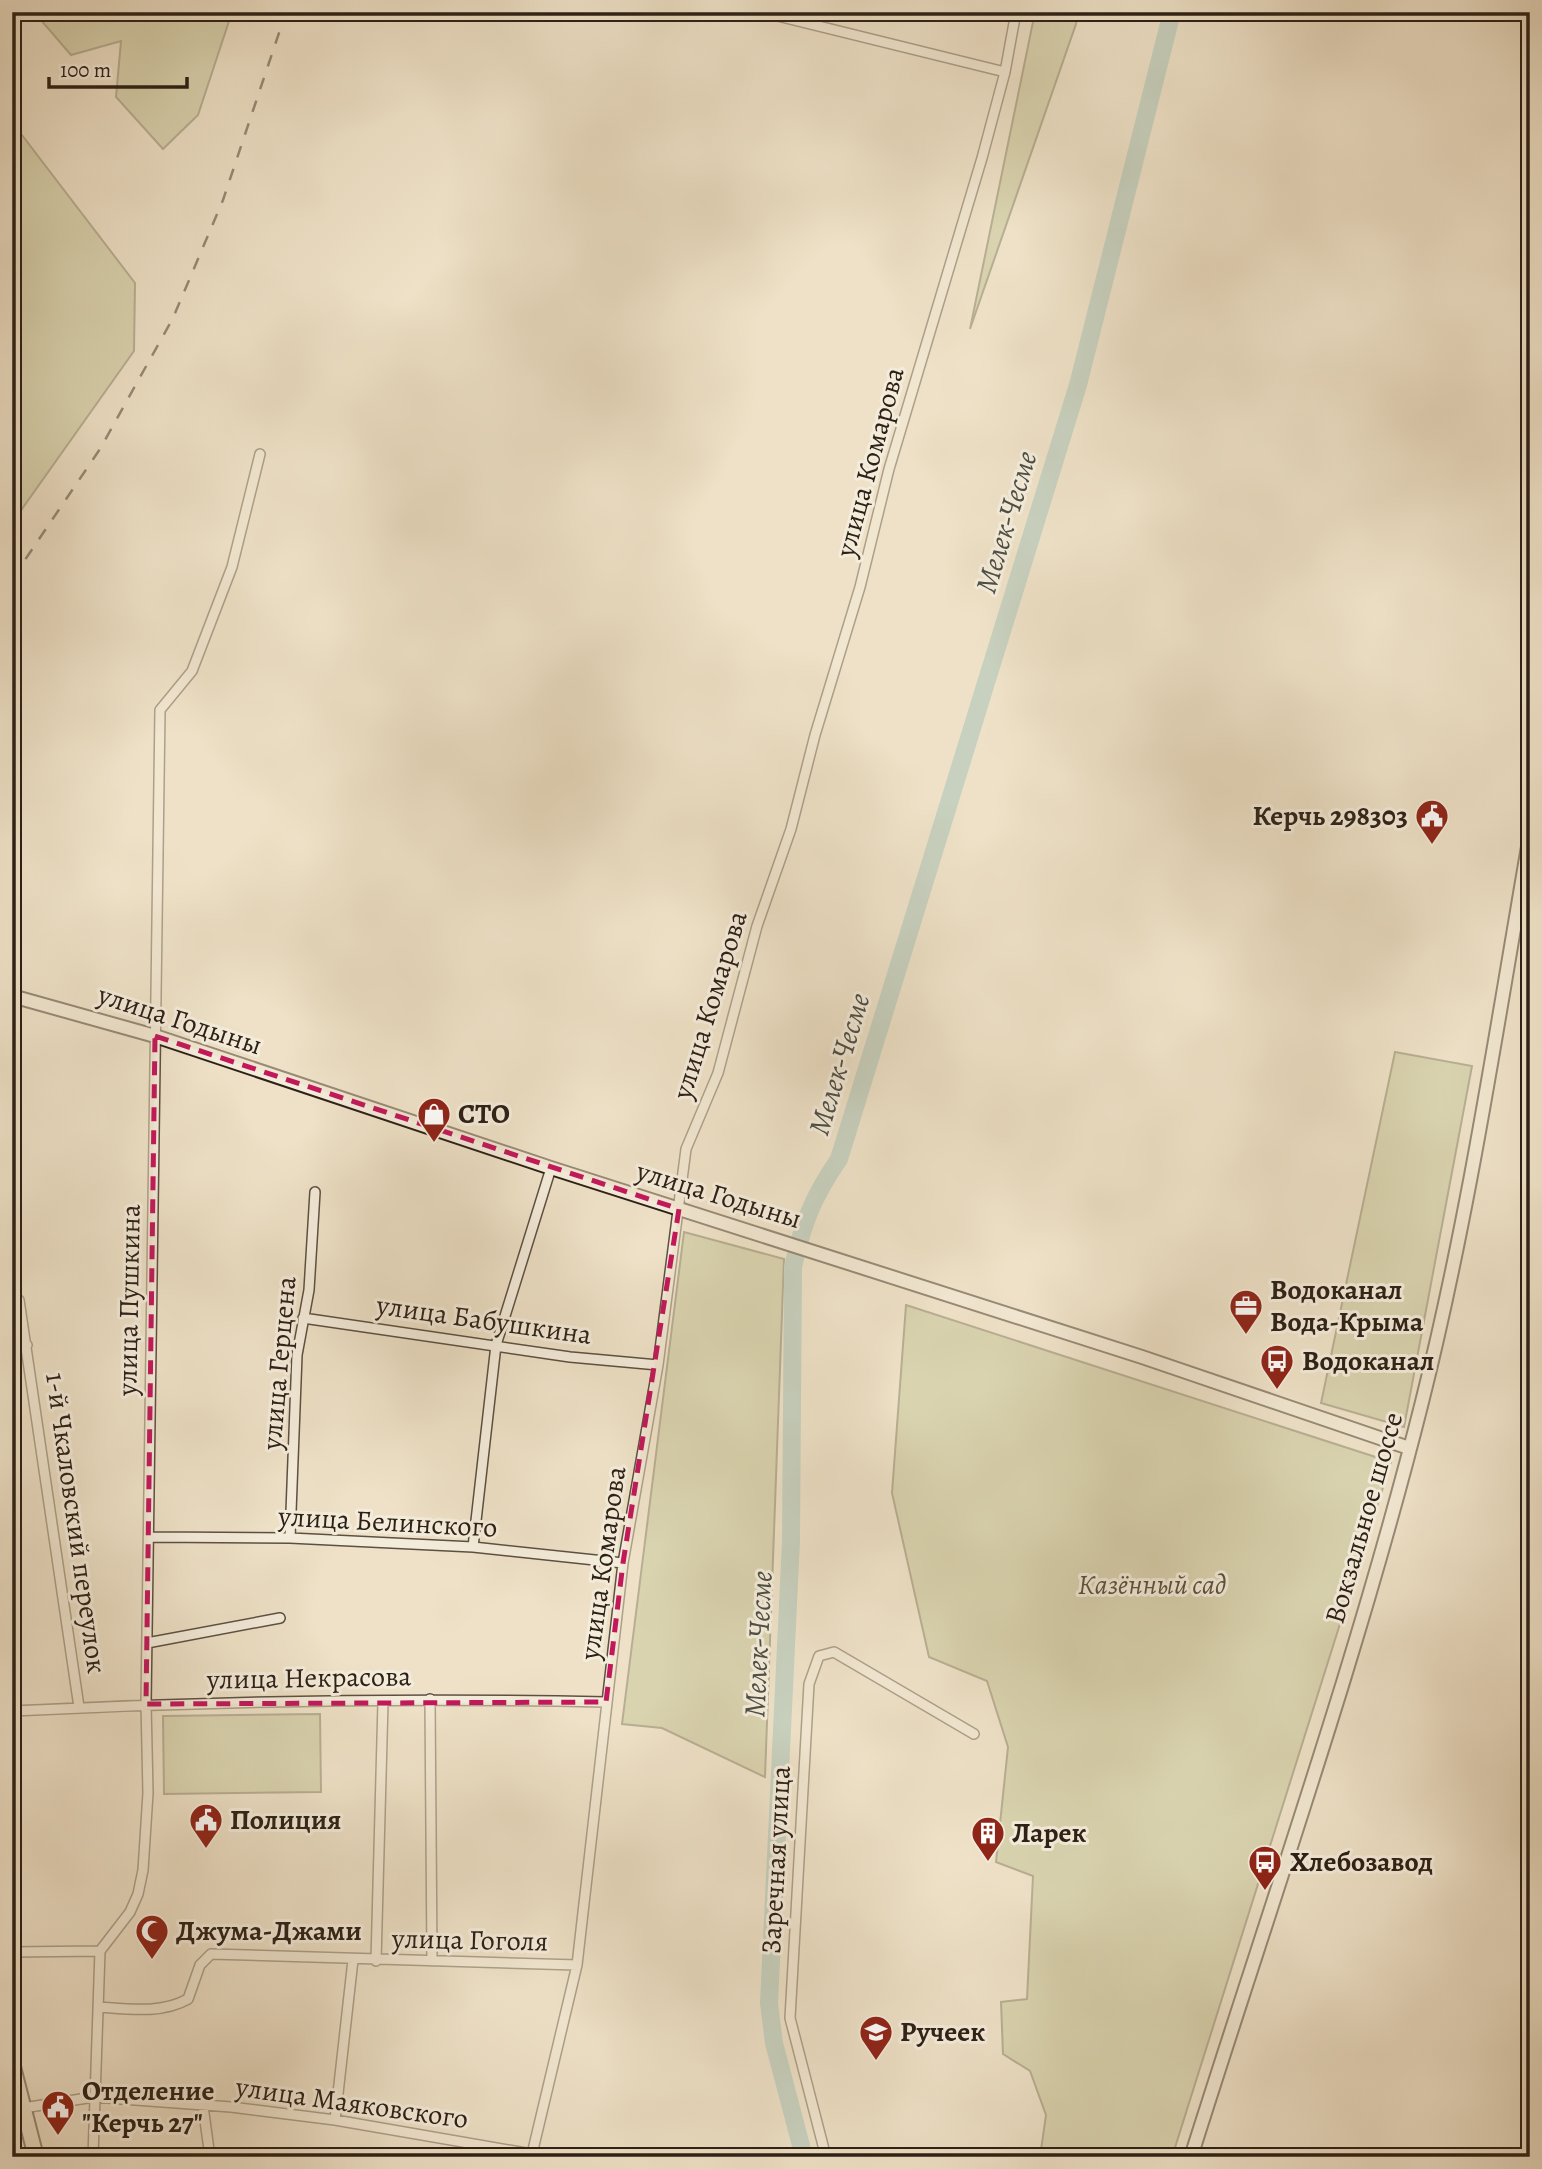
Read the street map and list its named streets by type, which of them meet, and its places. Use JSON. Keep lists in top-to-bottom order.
{
  "streets": {
    "main road": ["улица Годыны", "Вокзальное шоссе"],
    "street": [
      "улица Комарова",
      "улица Пушкина",
      "улица Бабушкина",
      "улица Герцена",
      "улица Белинского",
      "1-й Чкаловский переулок",
      "улица Некрасова",
      "Заречная улица",
      "улица Гоголя",
      "улица Маяковского"
    ]
  },
  "crossings": [
    ["улица Комарова", "улица Годыны"],
    ["улица Комарова", "улица Бабушкина"],
    ["улица Комарова", "улица Белинского"],
    ["улица Комарова", "улица Некрасова"],
    ["улица Комарова", "улица Гоголя"],
    ["улица Комарова", "улица Маяковского"],
    ["улица Годыны", "улица Пушкина"],
    ["улица Годыны", "Вокзальное шоссе"],
    ["улица Пушкина", "улица Белинского"],
    ["улица Пушкина", "улица Некрасова"],
    ["улица Бабушкина", "улица Герцена"],
    ["улица Герцена", "улица Белинского"],
    ["1-й Чкаловский переулок", "улица Некрасова"]
  ],
  "water": ["Мелек-Чесме"],
  "parks": ["Казённый сад"],
  "places": {
    "public building": ["Керчь 298303", "Полиция", "Отделение \"Керчь 27\""],
    "shop": ["СТО"],
    "office": ["Водоканал Вода-Крыма"],
    "bus stop": ["Водоканал", "Хлебозавод"],
    "building": ["Ларек"],
    "mosque": ["Джума-Джами"],
    "school or university": ["Ручеек"]
  },
  "scale_bar": "100 m"
}
